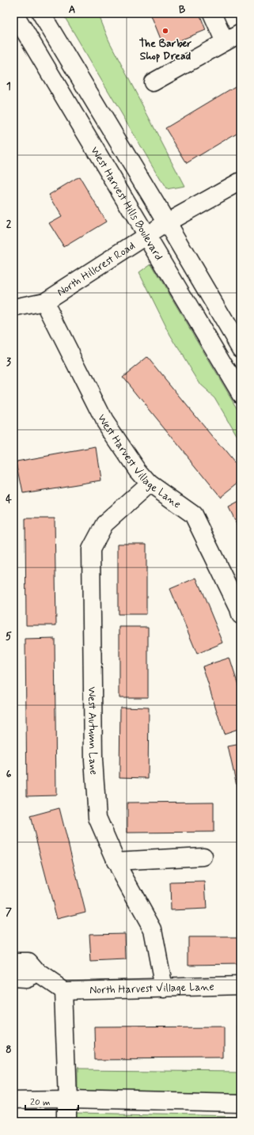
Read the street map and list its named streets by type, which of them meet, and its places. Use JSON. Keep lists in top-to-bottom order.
{
  "streets": {
    "street": [
      "West Harvest Hills Boulevard",
      "North Hillcrest Road",
      "West Harvest Village Lane",
      "West Autumn Lane",
      "North Harvest Village Lane"
    ]
  },
  "crossings": [
    ["West Harvest Hills Boulevard", "North Hillcrest Road"],
    ["North Hillcrest Road", "West Harvest Village Lane"],
    ["West Harvest Village Lane", "West Autumn Lane"],
    ["West Autumn Lane", "North Harvest Village Lane"]
  ],
  "places": ["The Barber Shop Dread"],
  "scale_bar": "20 m",
  "grid": {
    "columns": ["A", "B"],
    "rows": [
      "1",
      "2",
      "3",
      "4",
      "5",
      "6",
      "7",
      "8"
    ]
  }
}
